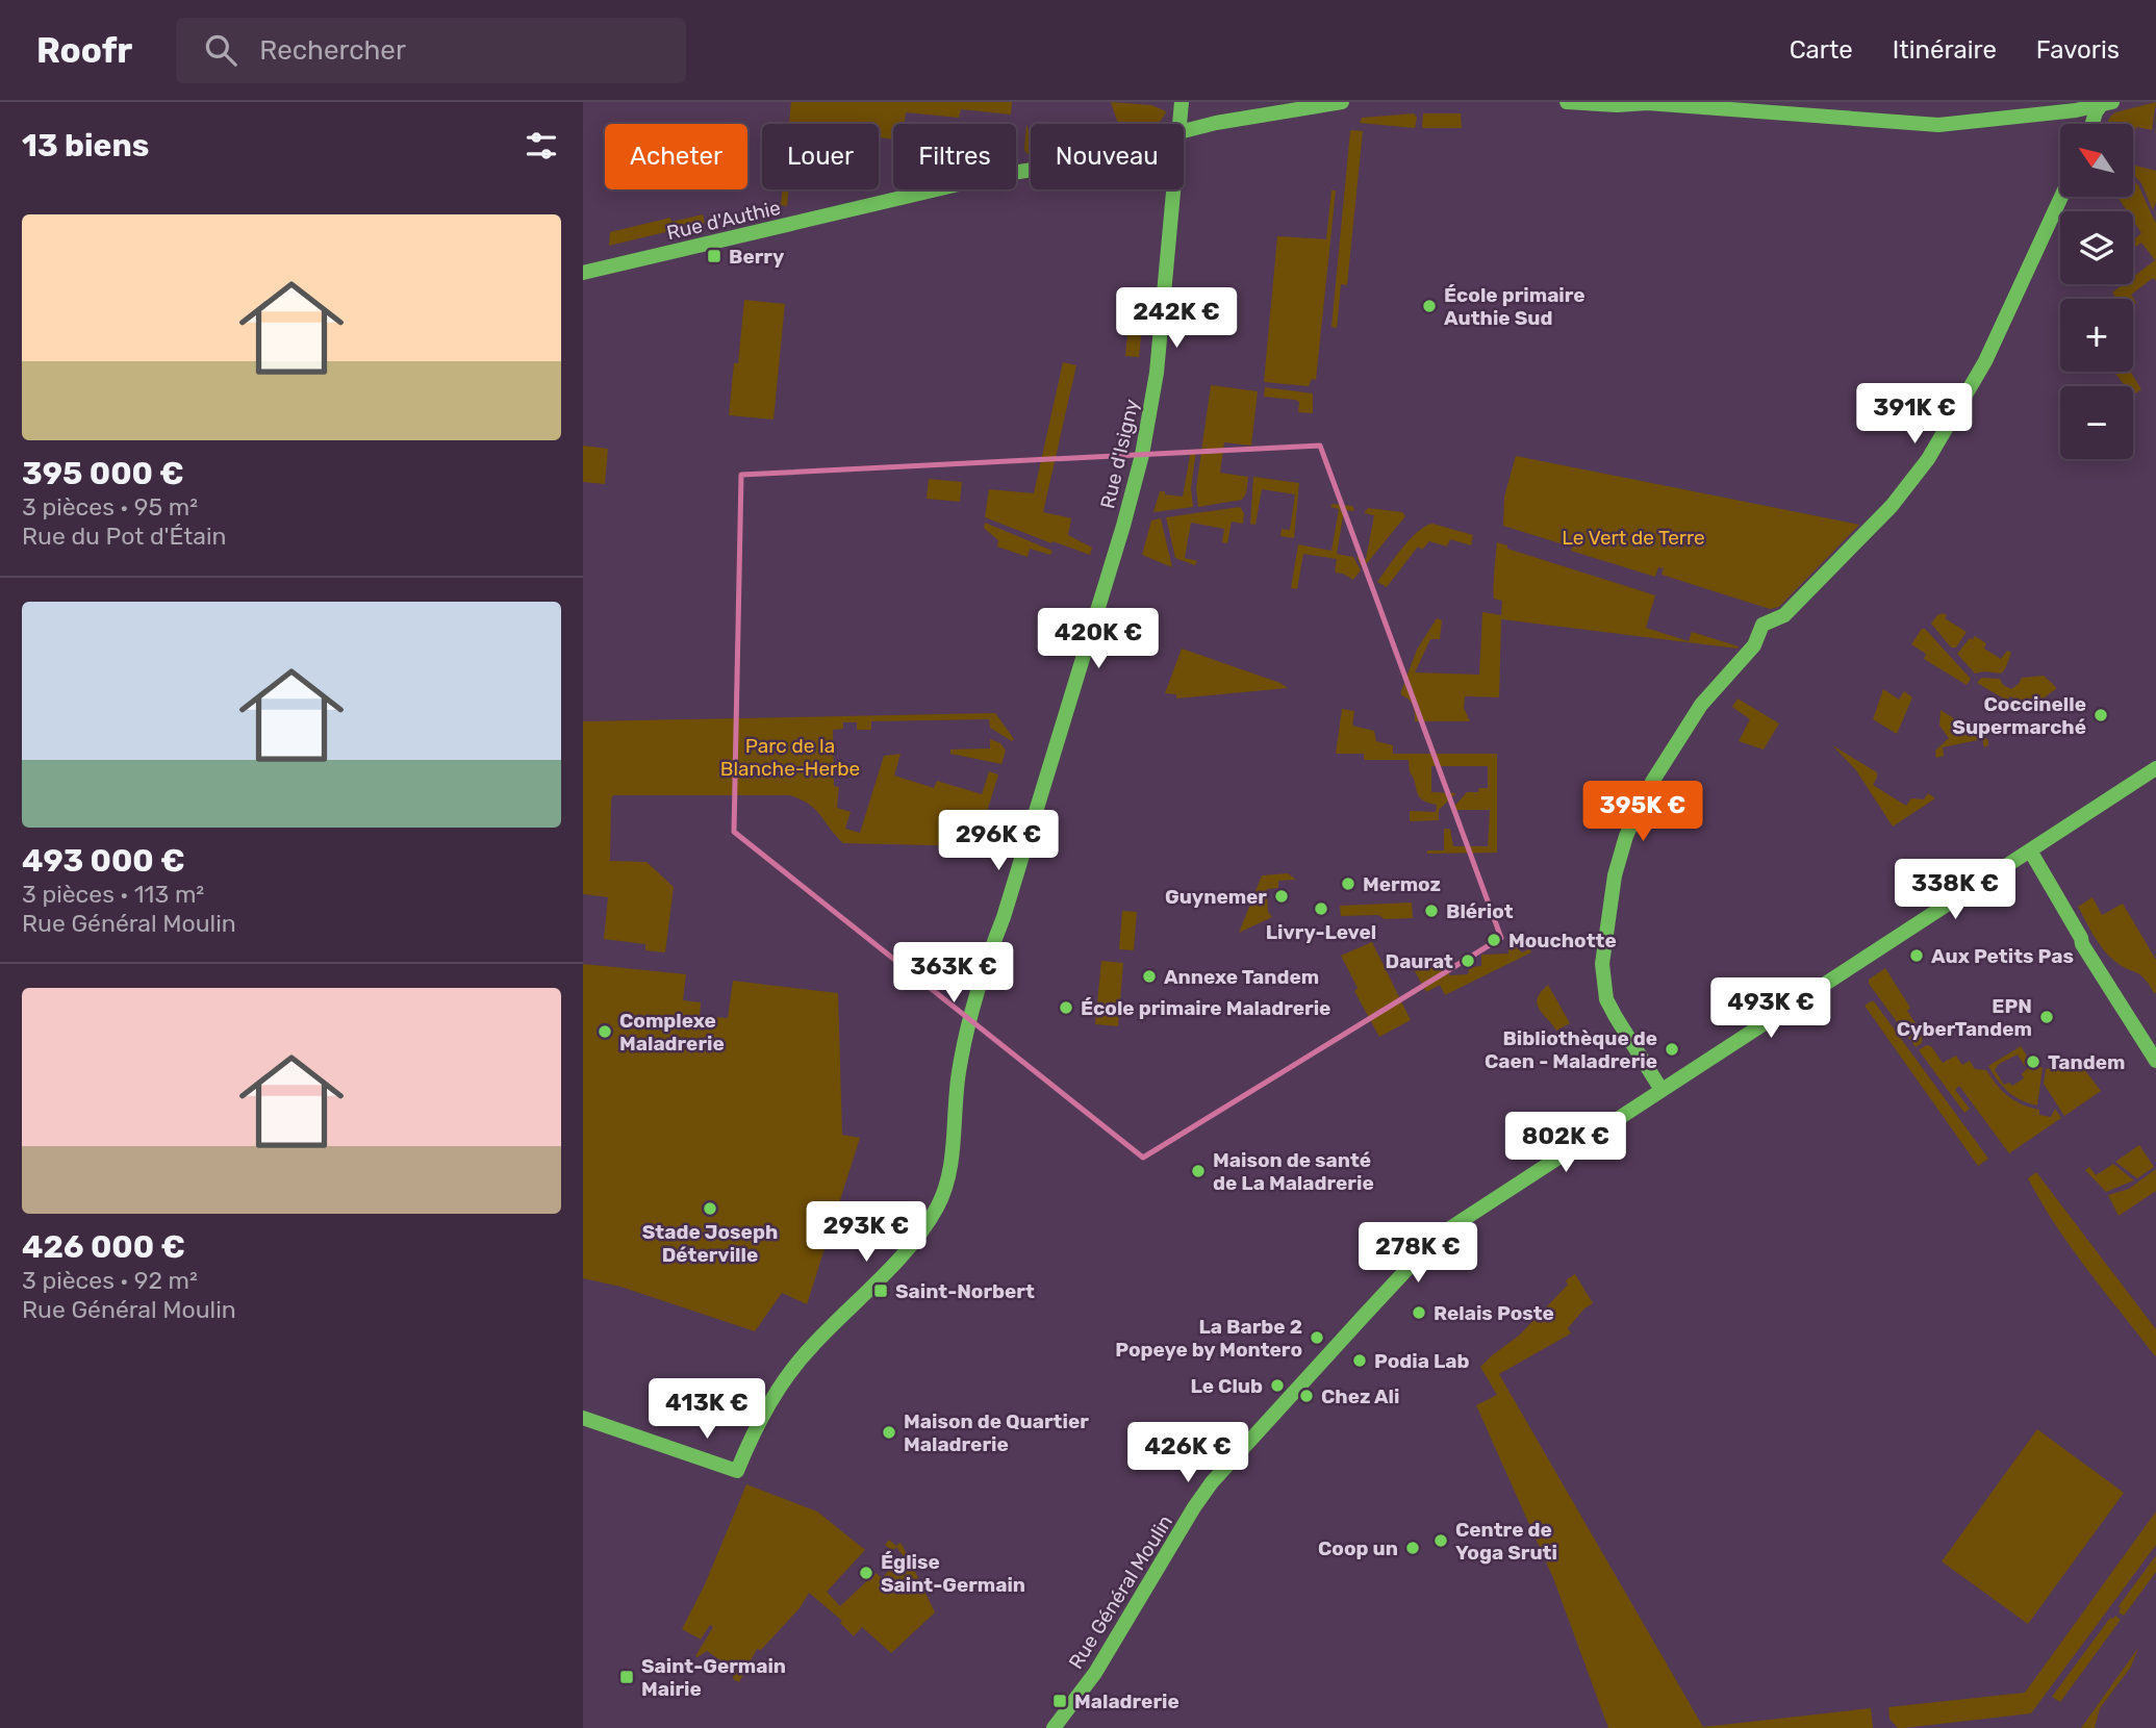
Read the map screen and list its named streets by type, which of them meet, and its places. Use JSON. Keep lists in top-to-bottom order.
{
  "streets": {
    "street": ["Rue d'Authie", "Rue d'Isigny", "Rue Général Moulin"]
  },
  "parks": ["Le Vert de Terre", "Parc de la Blanche-Herbe"],
  "places": {
    "transit": [
      "Berry",
      "Saint-Norbert",
      "Saint-Germain Mairie",
      "Maladrerie"
    ],
    "other": [
      "École primaire Authie Sud",
      "Coccinelle Supermarché",
      "Mermoz",
      "Guynemer",
      "Livry-Level",
      "Blériot",
      "Mouchotte",
      "Aux Petits Pas",
      "Daurat",
      "Annexe Tandem",
      "École primaire Maladrerie",
      "EPN CyberTandem",
      "Complexe Maladrerie",
      "Bibliothèque de Caen - Maladrerie",
      "Tandem",
      "Maison de santé de La Maladrerie",
      "Stade Joseph Déterville",
      "Relais Poste",
      "La Barbe 2 Popeye by Montero",
      "Podia Lab",
      "Le Club",
      "Chez Ali",
      "Maison de Quartier Maladrerie",
      "Centre de Yoga Sruti",
      "Coop un",
      "Église Saint-Germain"
    ]
  },
  "north": "top left",
  "page": {
    "header": "Roofr",
    "search": "Rechercher",
    "nav": ["Carte", "Itinéraire", "Favoris"],
    "heading": "13 biens",
    "map_buttons": ["+", "−"],
    "chip": [
      "Acheter",
      "Louer",
      "Filtres",
      "Nouveau"
    ],
    "list": [
      {
        "name": "395 000 €",
        "note": "3 pièces · 95 m² · Rue du Pot d'Étain"
      },
      {
        "name": "493 000 €",
        "note": "3 pièces · 113 m² · Rue Général Moulin"
      },
      {
        "name": "426 000 €",
        "note": "3 pièces · 92 m² · Rue Général Moulin"
      }
    ],
    "price": [
      "242K €",
      "391K €",
      "420K €",
      "395K €",
      "296K €",
      "338K €",
      "363K €",
      "493K €",
      "802K €",
      "293K €",
      "278K €",
      "413K €",
      "426K €"
    ]
  }
}
